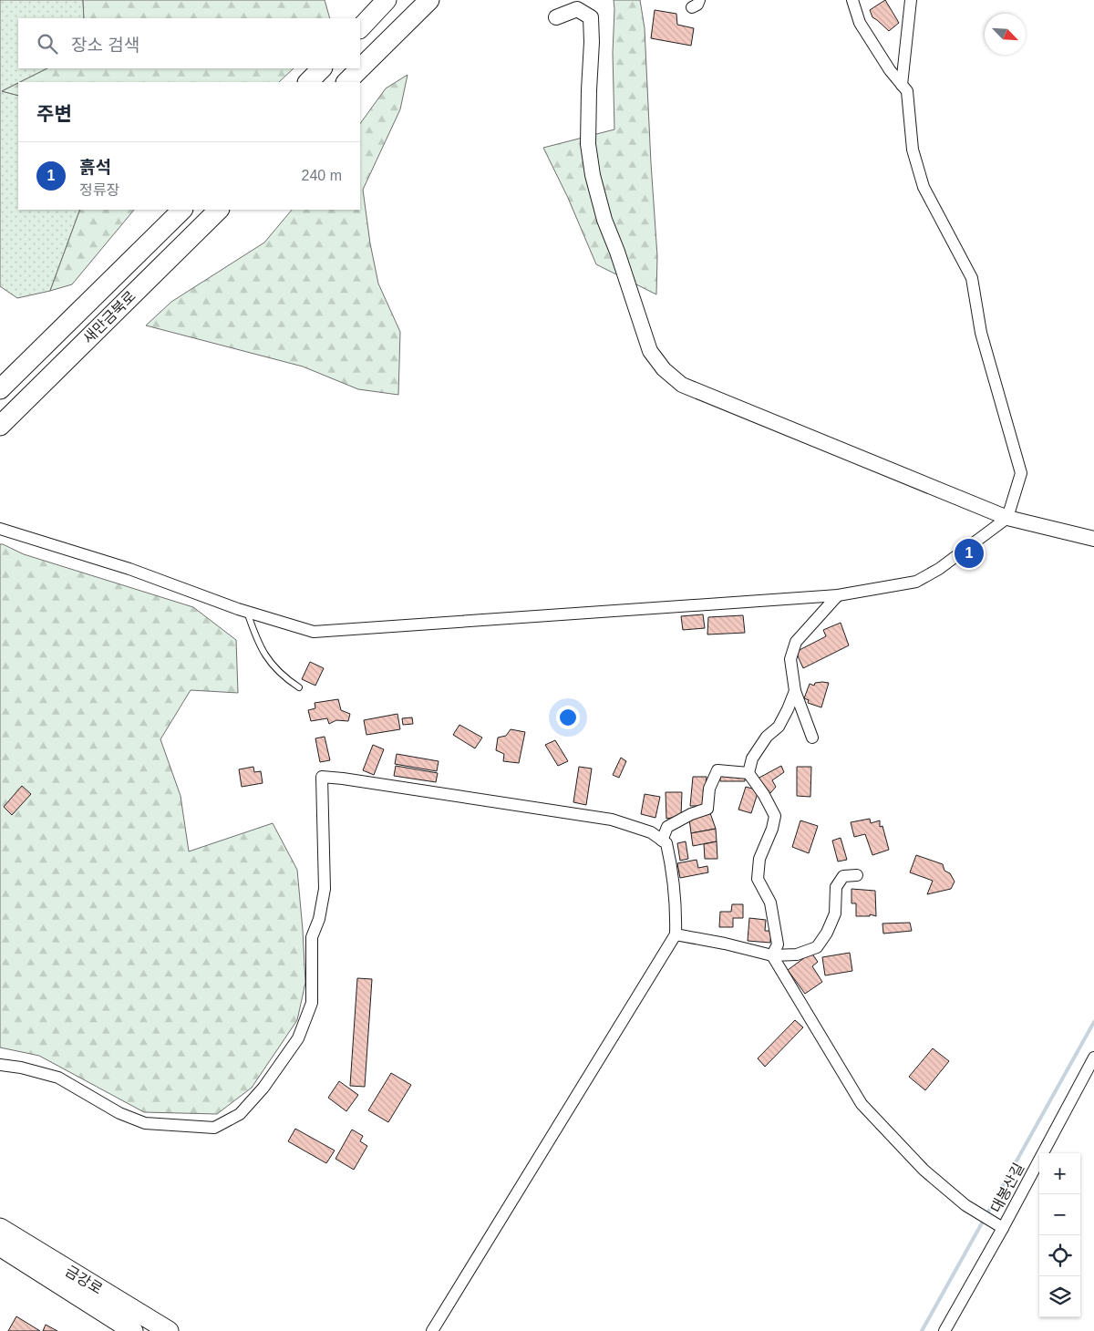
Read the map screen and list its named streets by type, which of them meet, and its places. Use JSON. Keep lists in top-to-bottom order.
{
  "streets": {
    "highway": ["새만금북로", "금강로"],
    "street": ["대봉산길"]
  },
  "north": "bottom right",
  "page": {
    "search": "장소 검색",
    "heading": "주변",
    "list": [
      {
        "mark": "1",
        "name": "흙석",
        "note": "정류장",
        "value": "240 m"
      }
    ],
    "pins": "1",
    "map_buttons": ["+", "−"]
  }
}
